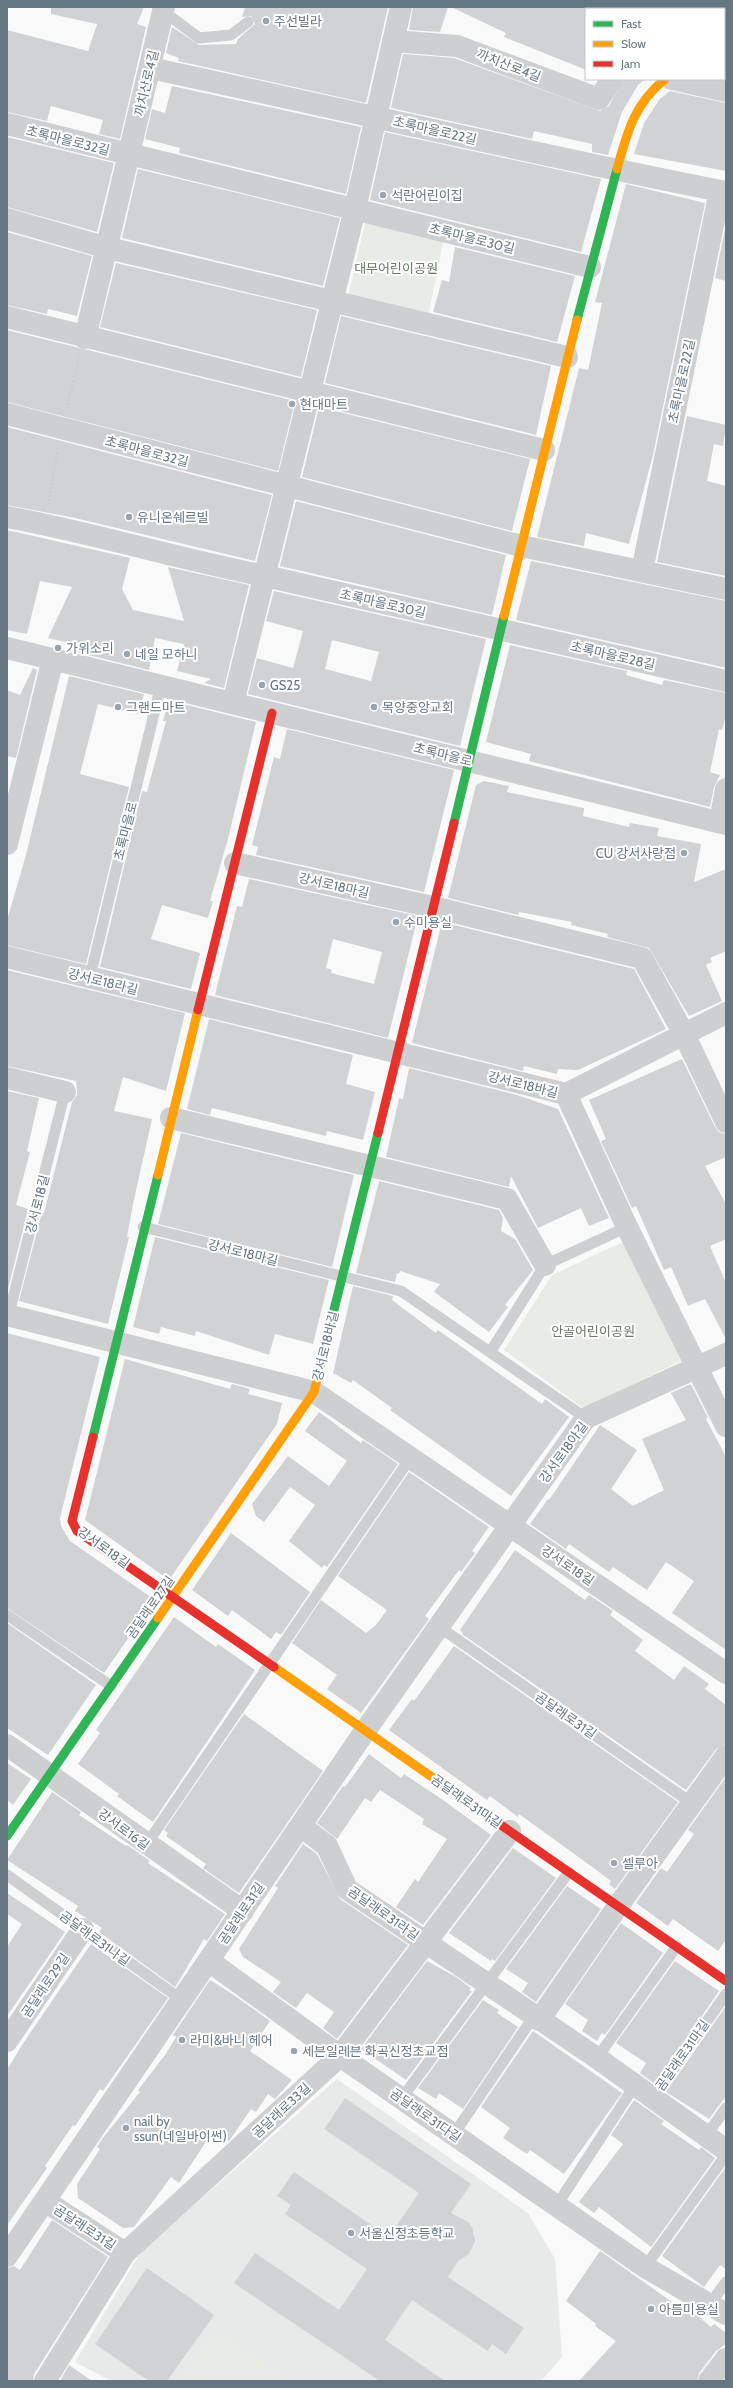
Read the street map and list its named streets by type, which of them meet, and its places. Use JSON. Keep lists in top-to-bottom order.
{
  "streets": {
    "street": [
      "까치산로4길",
      "초록마을로22길",
      "초록마을로32길",
      "초록마을로30길",
      "초록마을로28길",
      "초록마을로",
      "강서로18마길",
      "강서로18라길",
      "강서로18바길",
      "강서로18길",
      "강서로18아길",
      "곰달래로27길",
      "곰달래로31길",
      "곰달래로31마길",
      "강서로16길",
      "곰달래로31라길",
      "곰달래로29길",
      "곰달래로33길",
      "곰달래로31다길"
    ],
    "lane": ["곰달래로31나길"]
  },
  "crossings": [
    ["까치산로4길", "초록마을로22길"],
    ["까치산로4길", "초록마을로32길"],
    ["초록마을로32길", "초록마을로30길"],
    ["초록마을로30길", "초록마을로28길"],
    ["초록마을로", "강서로18라길"],
    ["초록마을로", "강서로18바길"],
    ["강서로18마길", "강서로18바길"],
    ["강서로18바길", "강서로18길"],
    ["강서로18바길", "곰달래로27길"],
    ["강서로18길", "강서로18아길"],
    ["강서로18길", "곰달래로27길"],
    ["강서로18길", "곰달래로31길"],
    ["강서로18길", "곰달래로31마길"],
    ["강서로18아길", "곰달래로31길"],
    ["곰달래로27길", "강서로16길"],
    ["곰달래로31길", "곰달래로31마길"],
    ["곰달래로31길", "강서로16길"],
    ["곰달래로31길", "곰달래로31라길"],
    ["곰달래로31길", "곰달래로31나길"],
    ["곰달래로31길", "곰달래로33길"],
    ["곰달래로31길", "곰달래로31다길"],
    ["곰달래로31마길", "곰달래로31라길"],
    ["곰달래로31마길", "곰달래로33길"],
    ["곰달래로31라길", "곰달래로33길"],
    ["곰달래로31나길", "곰달래로29길"],
    ["곰달래로33길", "곰달래로31다길"]
  ],
  "parks": ["대무어린이공원", "안골어린이공원"],
  "places": [
    "주선빌라",
    "석란어린이집",
    "현대마트",
    "유니온쉐르빌",
    "가위소리",
    "네일 모하니",
    "GS25",
    "그랜드마트",
    "목양중앙교회",
    "CU 강서사랑점",
    "수미용실",
    "셀루아",
    "라미&바니 헤어",
    "세븐일레븐 화곡신정초교점",
    "nail by ssun(네일바이썬)",
    "서울신정초등학교",
    "아름미용실"
  ],
  "legend": ["Fast", "Slow", "Jam"]
}
